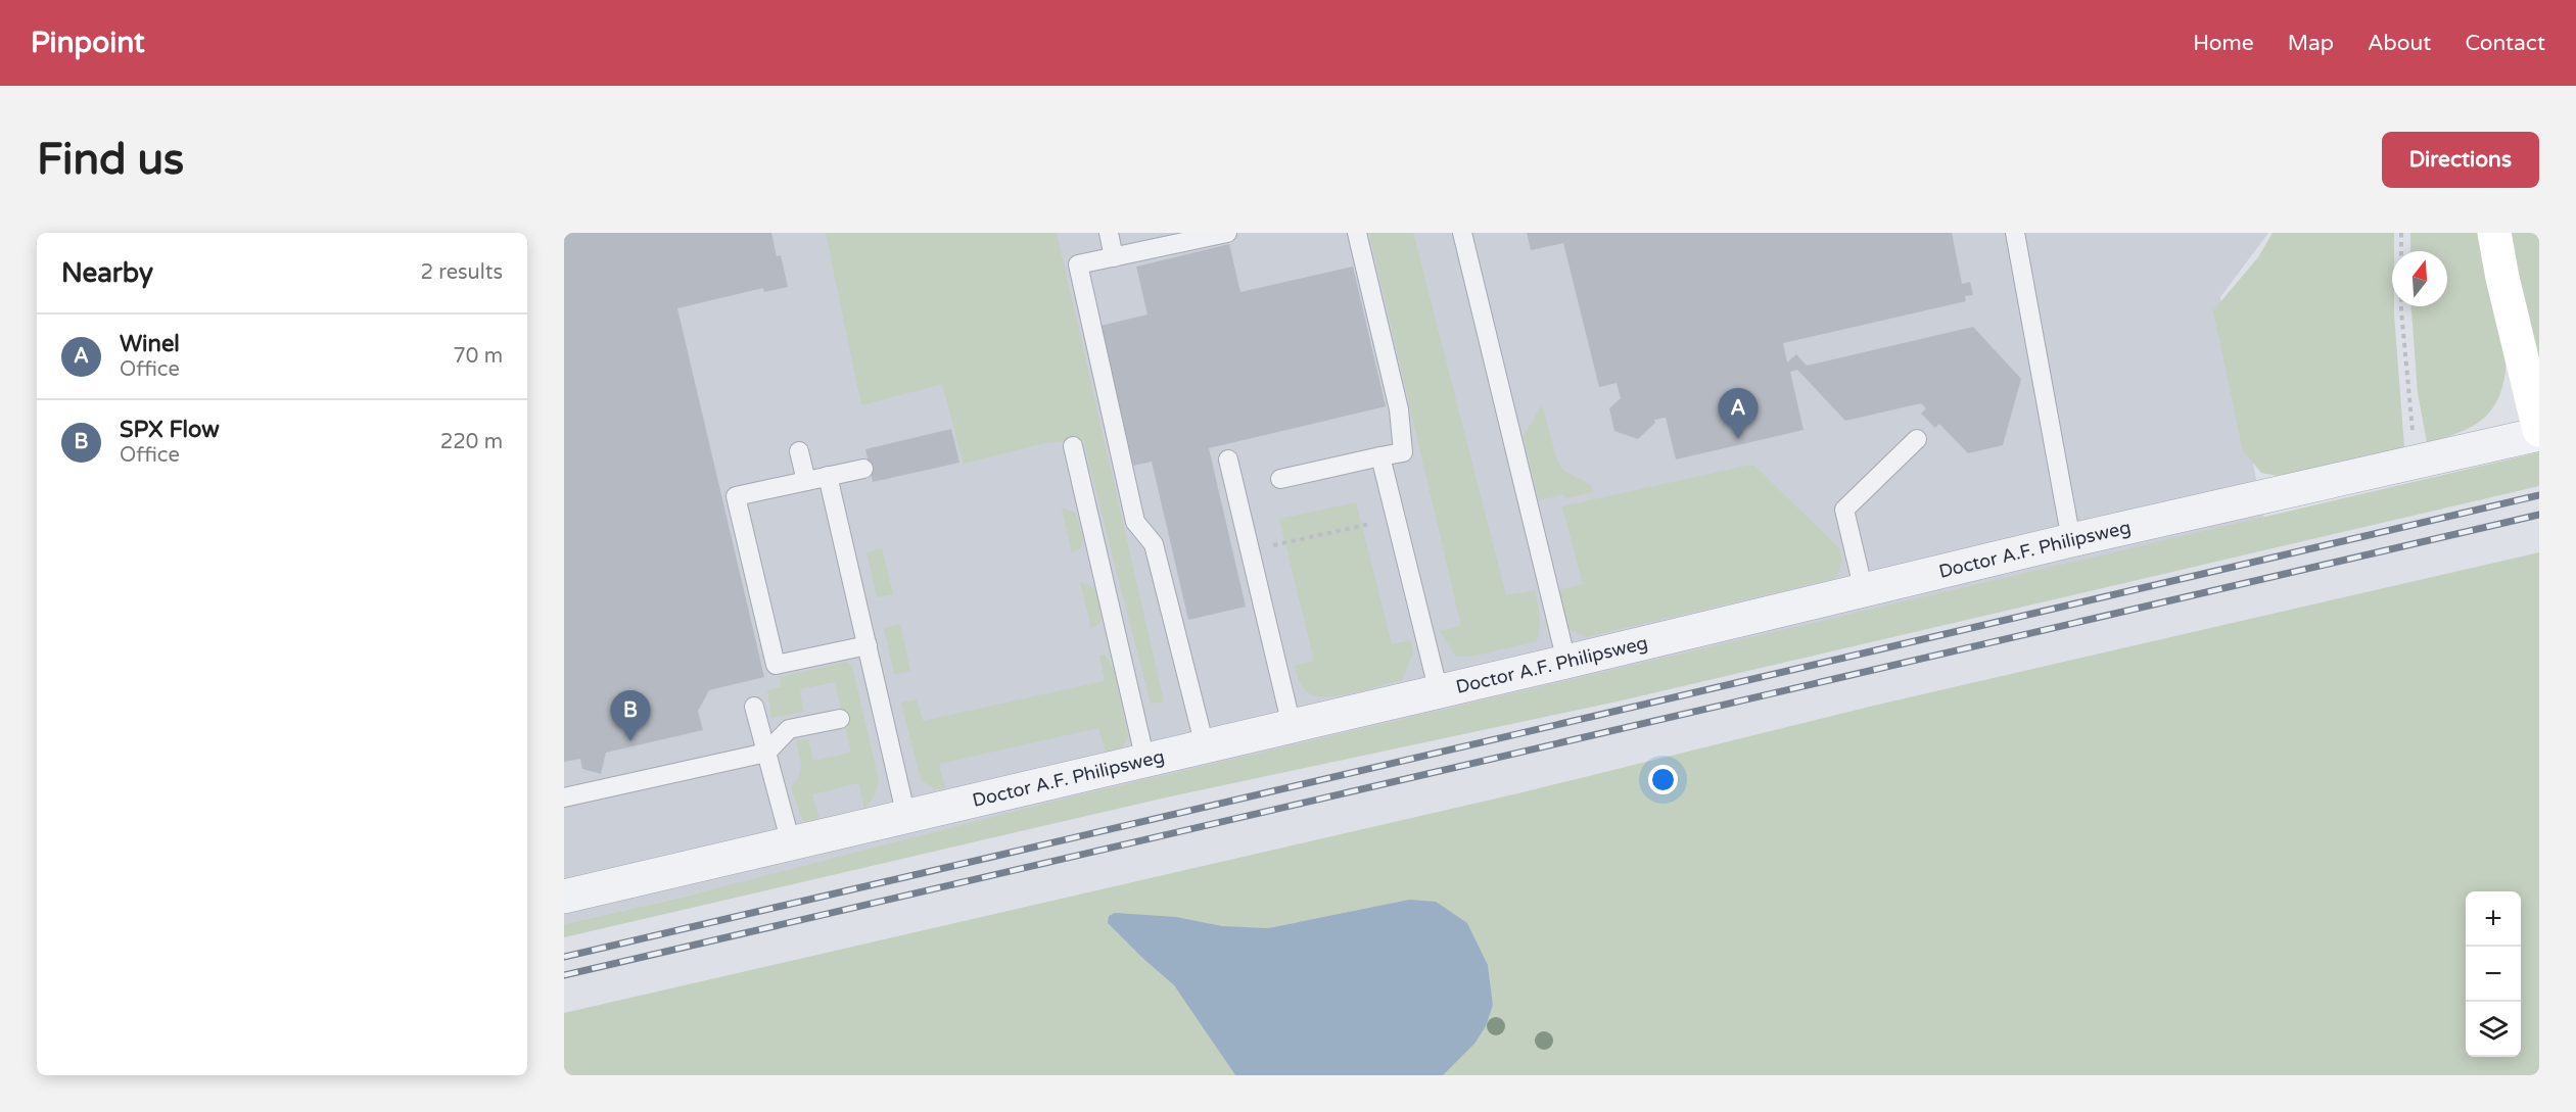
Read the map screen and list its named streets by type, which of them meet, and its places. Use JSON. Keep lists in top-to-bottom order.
{
  "streets": {
    "street": ["Doctor A.F. Philipsweg"]
  },
  "north": "top",
  "page": {
    "header": "Pinpoint",
    "nav": [
      "Home",
      "Map",
      "About",
      "Contact"
    ],
    "buttons": "Directions",
    "title": "Find us",
    "heading": ["Nearby", "2 results"],
    "list": [
      {
        "mark": "A",
        "name": "Winel",
        "note": "Office",
        "value": "70 m"
      },
      {
        "mark": "B",
        "name": "SPX Flow",
        "note": "Office",
        "value": "220 m"
      }
    ],
    "pins": ["A", "B"],
    "map_buttons": ["+", "−"]
  }
}
